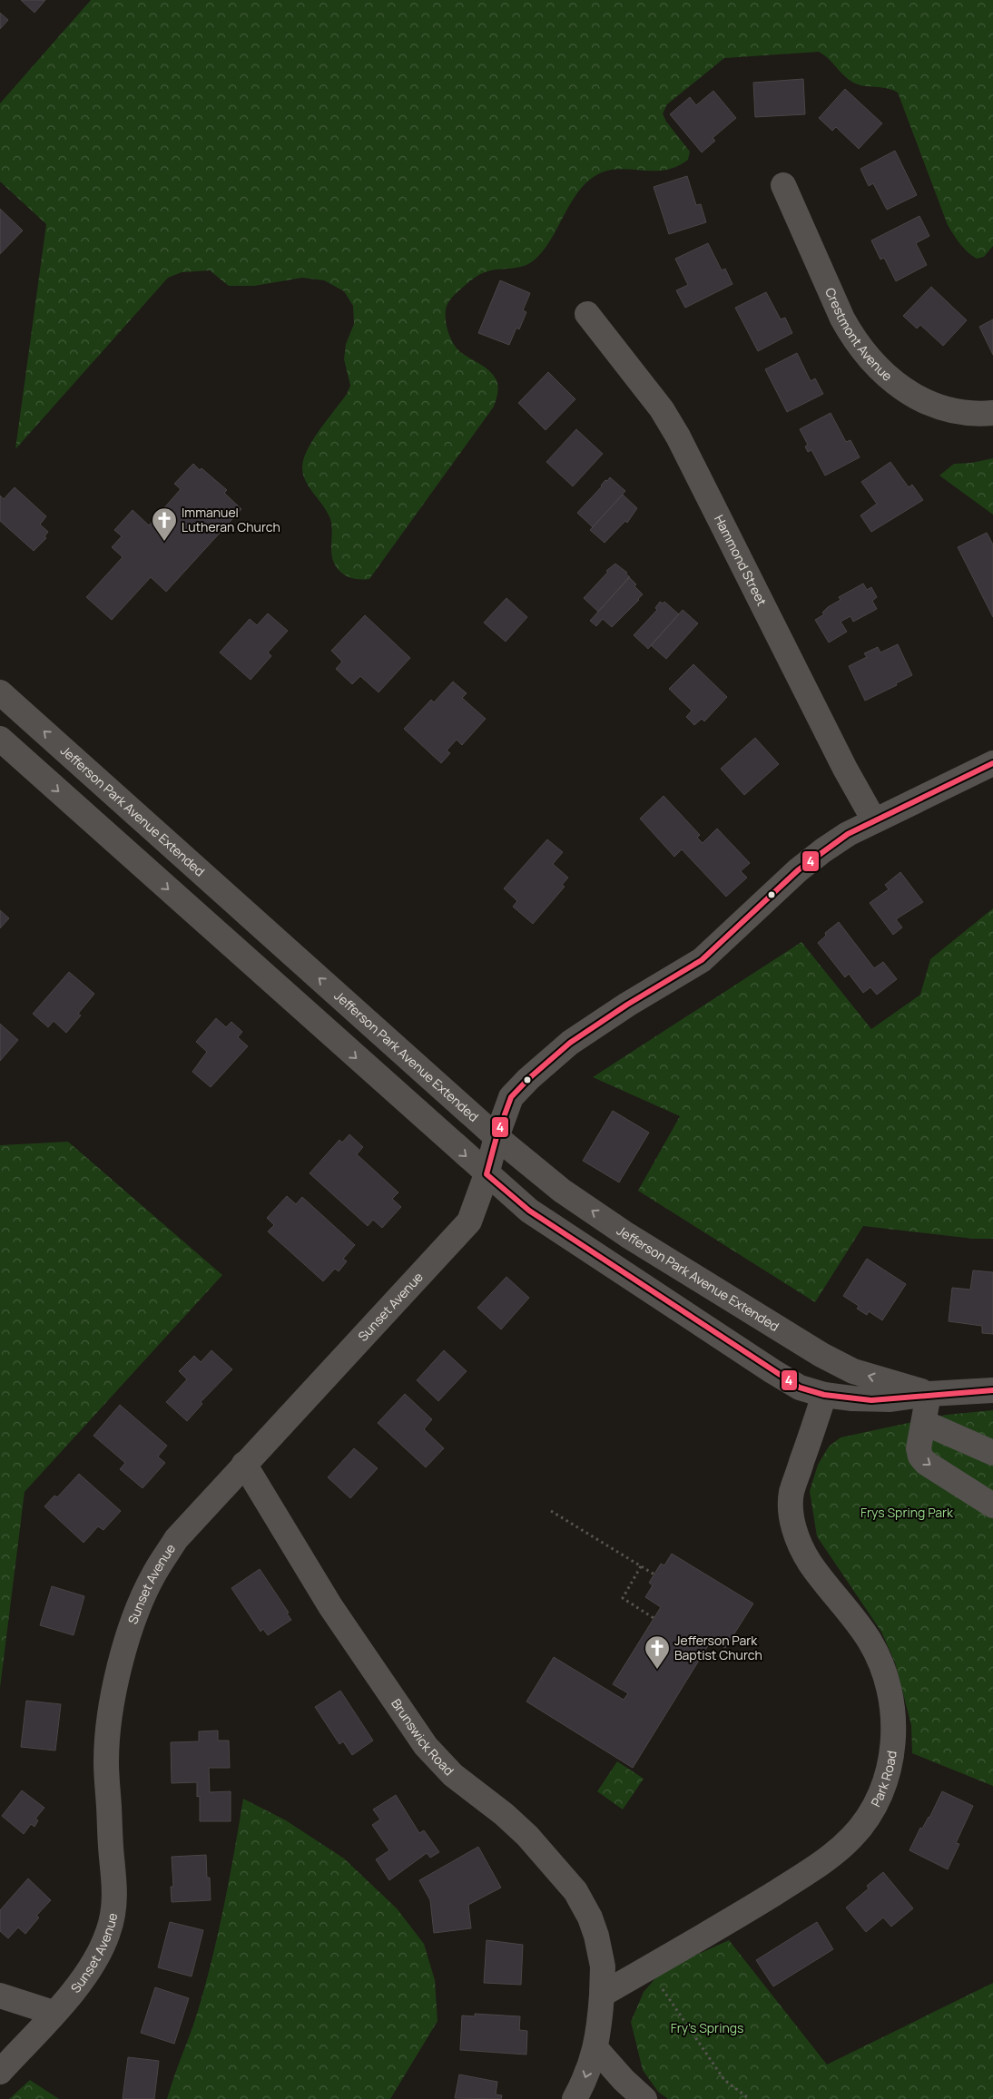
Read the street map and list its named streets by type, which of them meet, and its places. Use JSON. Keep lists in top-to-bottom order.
{
  "streets": {
    "street": [
      "Crestmont Avenue",
      "Hammond Street",
      "Jefferson Park Avenue Extended",
      "Sunset Avenue",
      "Brunswick Road",
      "Park Road"
    ]
  },
  "crossings": [
    ["Hammond Street", "Sunset Avenue"],
    ["Jefferson Park Avenue Extended", "Sunset Avenue"],
    ["Jefferson Park Avenue Extended", "Park Road"],
    ["Sunset Avenue", "Brunswick Road"],
    ["Brunswick Road", "Park Road"]
  ],
  "parks": ["Frys Spring Park", "Fry's Springs"],
  "places": {
    "church": ["Immanuel Lutheran Church", "Jefferson Park Baptist Church"]
  },
  "lines": ["transit line 4"]
}
